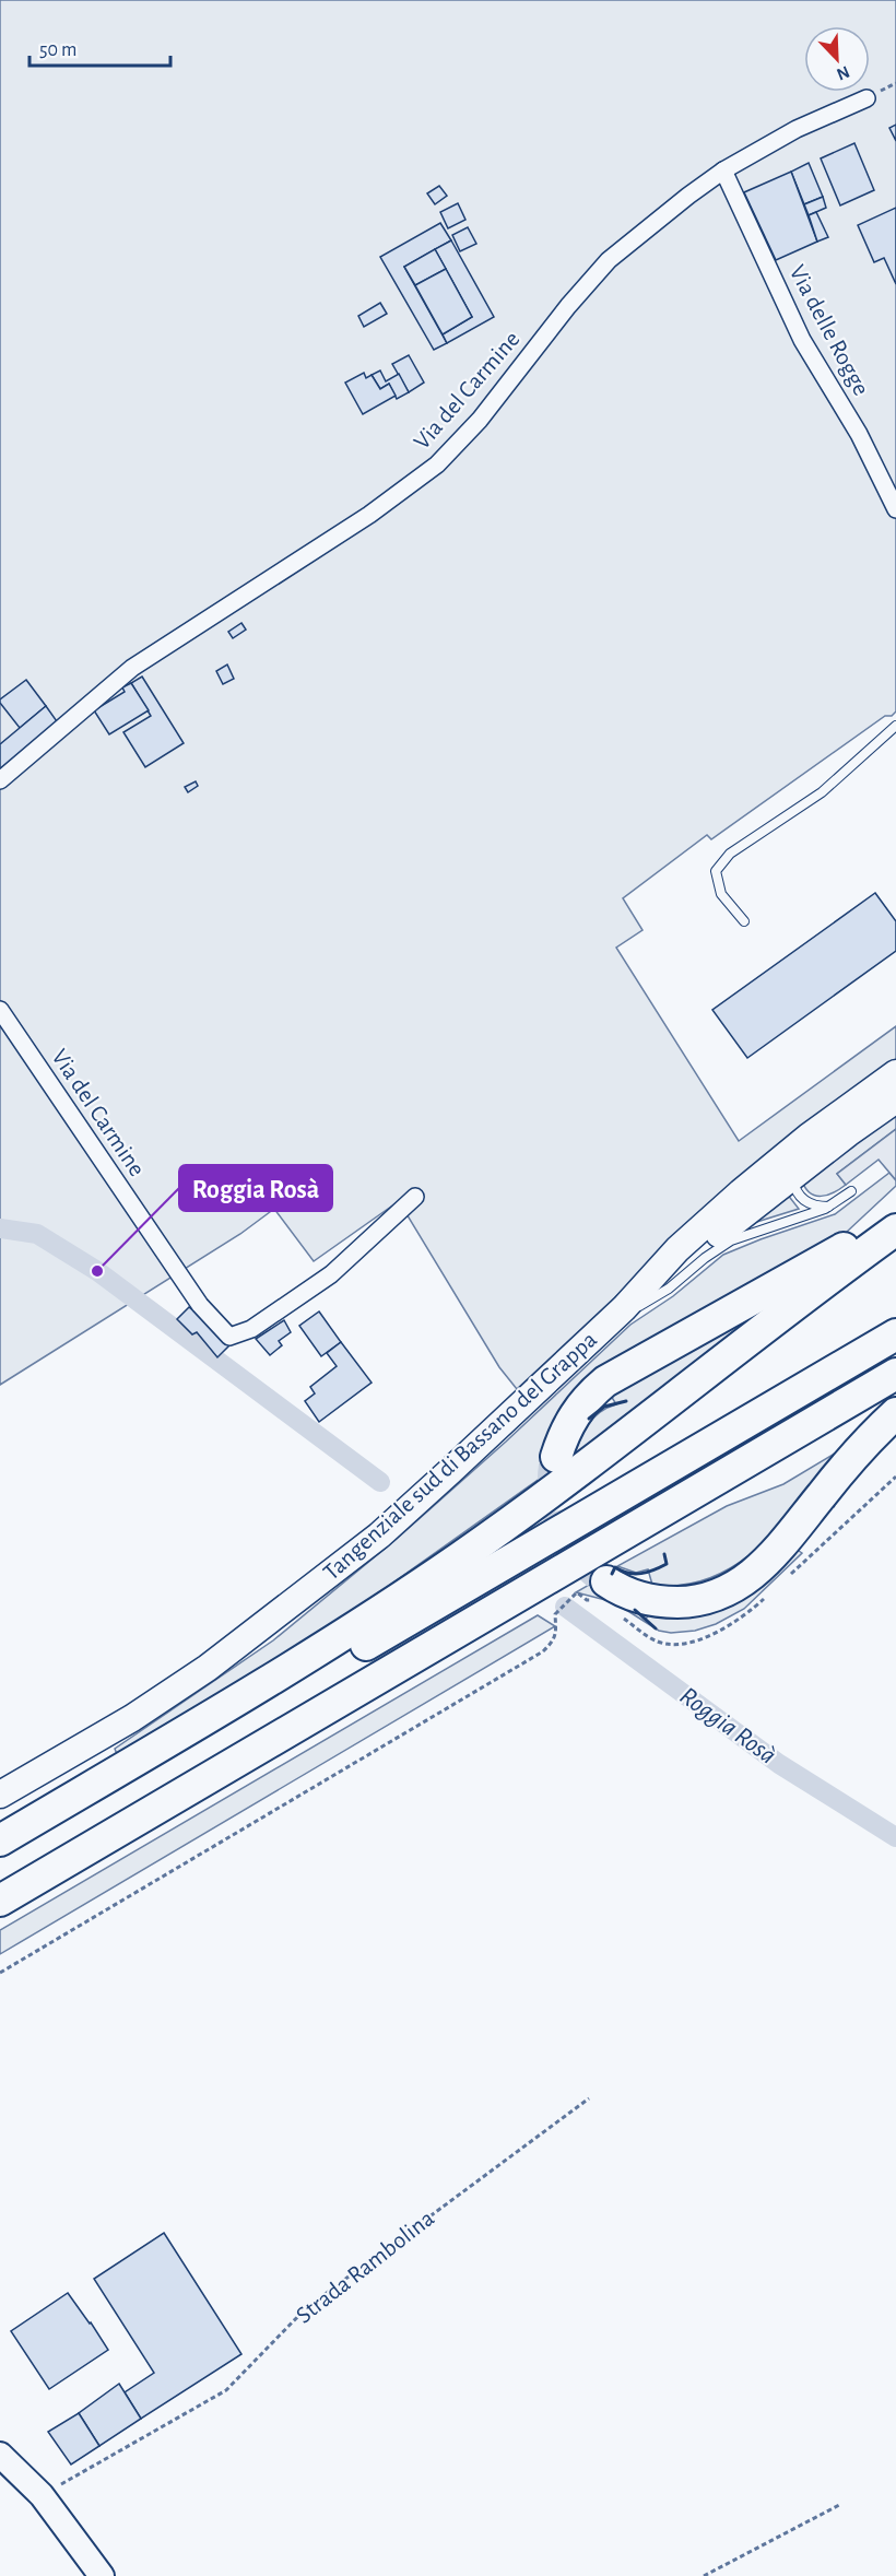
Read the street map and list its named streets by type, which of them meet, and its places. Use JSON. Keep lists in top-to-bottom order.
{
  "streets": {
    "main road": ["Tangenziale sud di Bassano del Grappa"],
    "street": ["Via delle Rogge", "Via del Carmine"],
    "path": ["Strada Rambolina"]
  },
  "crossings": [
    ["Via delle Rogge", "Via del Carmine"]
  ],
  "water": ["Roggia Rosà"],
  "places": ["Roggia Rosà"],
  "scale_bar": "50 m",
  "north": "bottom right"
}
